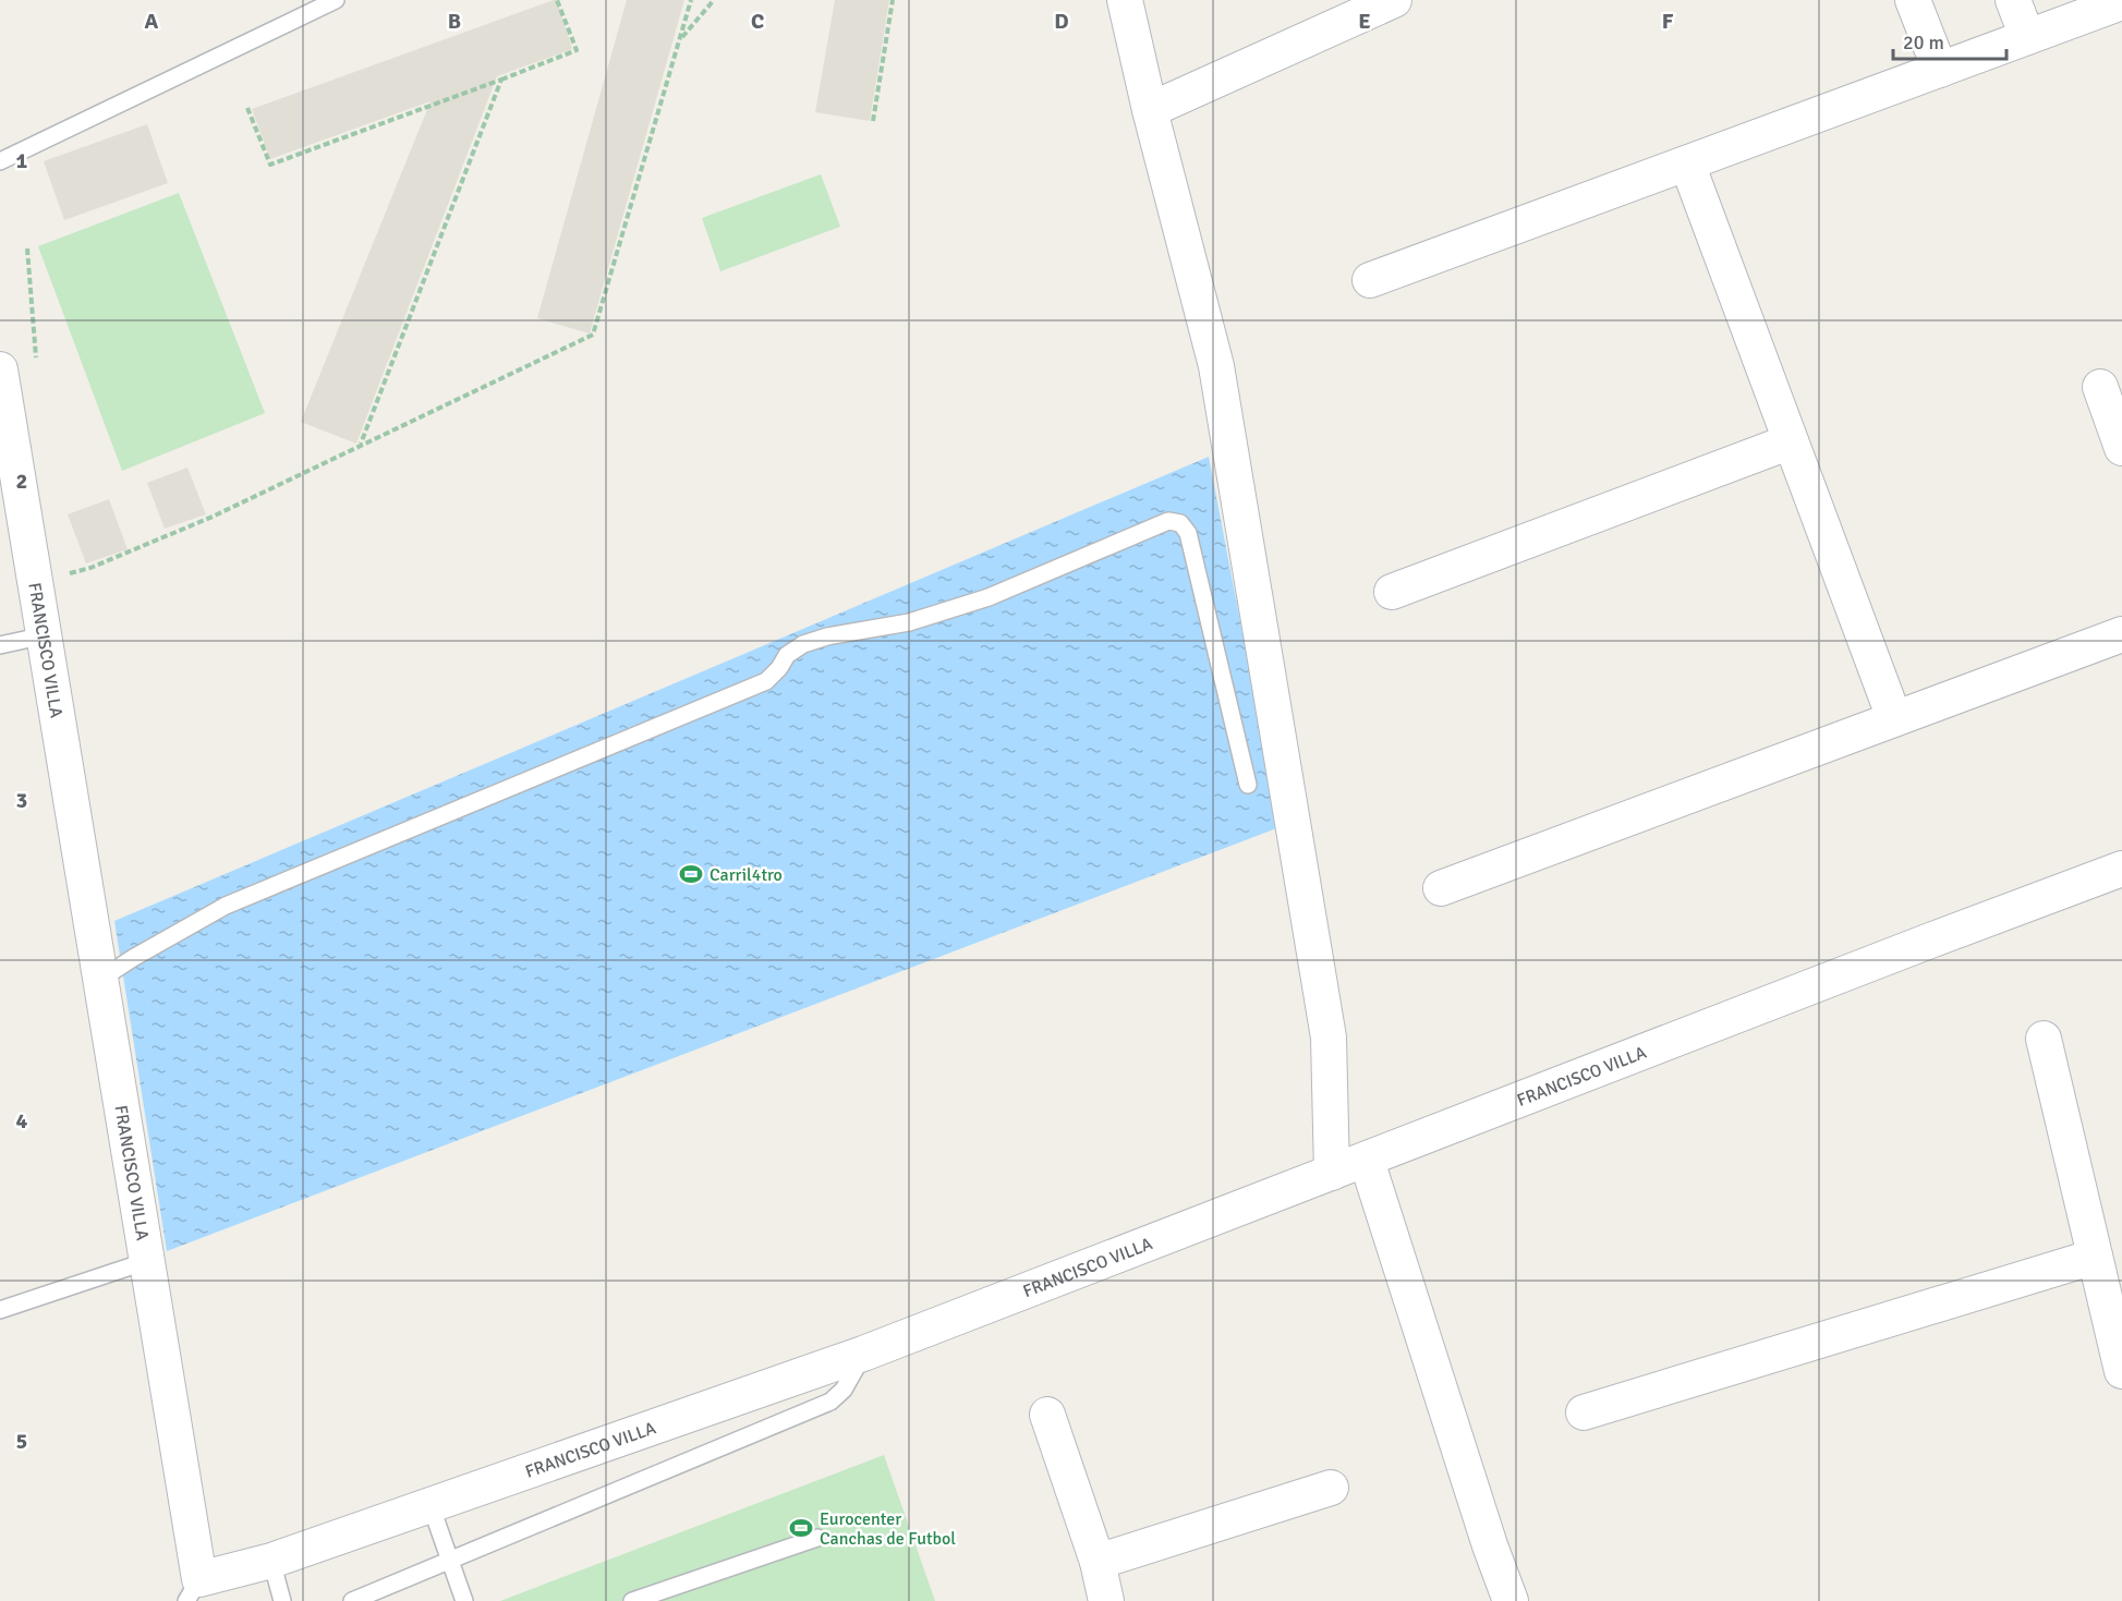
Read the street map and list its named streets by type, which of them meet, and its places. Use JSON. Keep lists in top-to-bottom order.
{
  "streets": {
    "street": ["FRANCISCO VILLA"]
  },
  "places": {
    "sports": ["Carril4tro", "Eurocenter Canchas de Futbol"]
  },
  "scale_bar": "20 m",
  "grid": {
    "columns": [
      "A",
      "B",
      "C",
      "D",
      "E",
      "F"
    ],
    "rows": [
      "1",
      "2",
      "3",
      "4",
      "5"
    ]
  }
}
